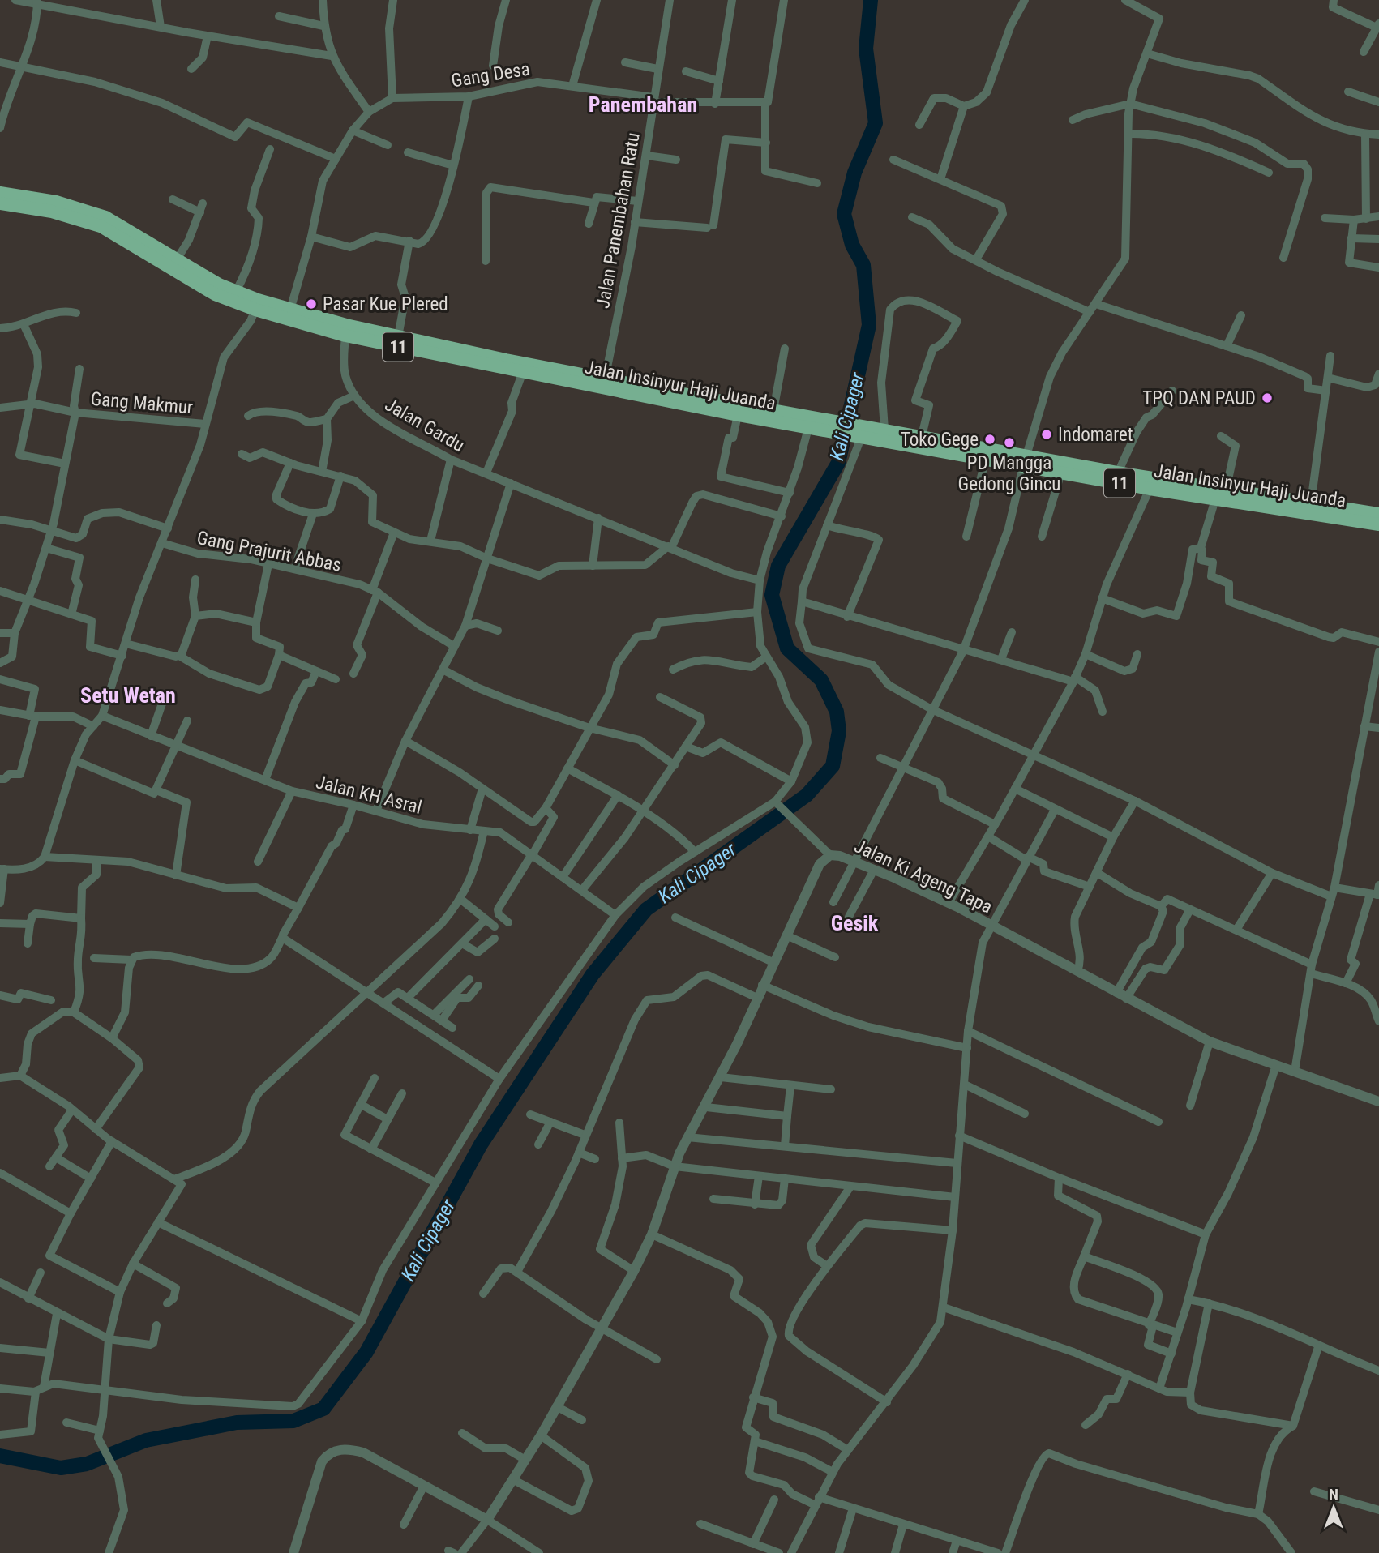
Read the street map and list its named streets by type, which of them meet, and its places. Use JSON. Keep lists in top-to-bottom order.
{
  "streets": {
    "highway": ["11", "Jalan Insinyur Haji Juanda"],
    "street": [
      "Gang Desa",
      "Jalan Panembahan Ratu",
      "Gang Makmur",
      "Jalan Gardu",
      "Gang Prajurit Abbas",
      "Jalan KH Asral",
      "Jalan Ki Ageng Tapa"
    ]
  },
  "crossings": [
    ["Gang Desa", "Jalan Panembahan Ratu"],
    ["Gang Desa", "Jalan Insinyur Haji Juanda"],
    ["Jalan Panembahan Ratu", "Jalan Insinyur Haji Juanda"],
    ["Jalan Insinyur Haji Juanda", "Jalan Gardu"]
  ],
  "districts": ["Panembahan", "Setu Wetan", "Gesik"],
  "water": ["Kali Cipager"],
  "places": [
    "Pasar Kue Plered",
    "TPQ DAN PAUD",
    "Indomaret",
    "Toko Gege",
    "PD Mangga Gedong Gincu"
  ],
  "north": "top"
}
